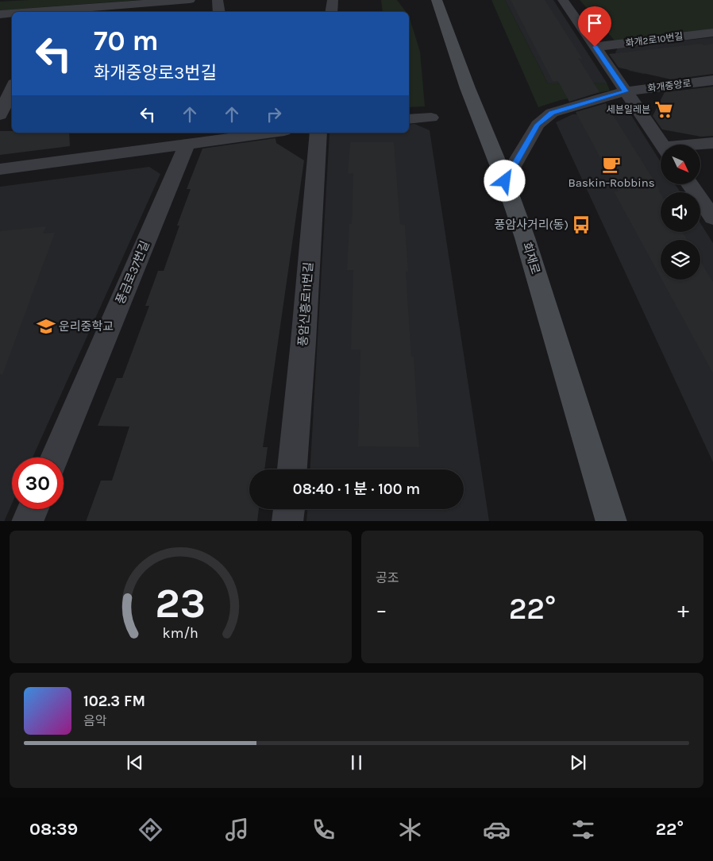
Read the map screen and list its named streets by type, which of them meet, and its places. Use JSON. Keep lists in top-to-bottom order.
{
  "streets": {
    "main road": ["회재로"],
    "street": [
      "화개2로10번길",
      "화개중앙로",
      "풍금로37번길",
      "풍암신흥로11번길"
    ]
  },
  "crossings": [
    ["화개중앙로", "회재로"]
  ],
  "places": {
    "supermarket": ["세븐일레븐"],
    "cafe": ["Baskin-Robbins"],
    "bus stop": ["풍암사거리(동)"],
    "school or university": ["운리중학교"]
  },
  "north": "bottom right",
  "page": {
    "turn": ["70 m", "화개중앙로3번길"],
    "limit": "30",
    "trip": "08:40 · 1 분 · 100 m",
    "tile": "공조",
    "heat": ["−", "22°", "+"],
    "song": ["102.3 FM", "음악"],
    "tabs": ["08:39", "22°"],
    "gauge": ["23", "km/h"]
  }
}
